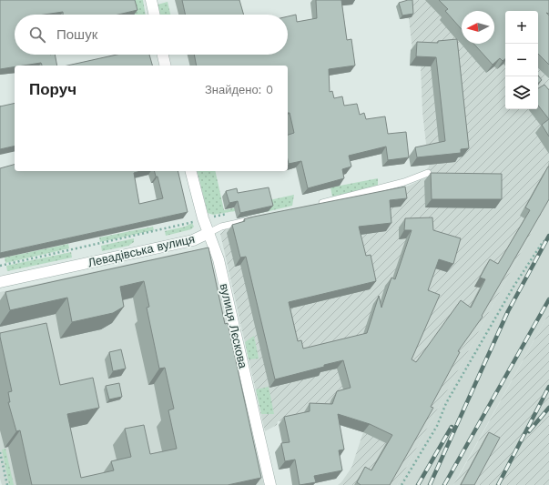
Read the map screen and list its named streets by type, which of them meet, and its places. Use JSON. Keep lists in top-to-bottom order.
{
  "streets": {
    "street": ["Левадівська вулиця", "вулиця Лєскова"]
  },
  "crossings": [
    ["Левадівська вулиця", "вулиця Лєскова"]
  ],
  "north": "left",
  "page": {
    "map_buttons": ["+", "−"],
    "search": "Пошук",
    "heading": ["Поруч", "Знайдено: 0"]
  }
}
